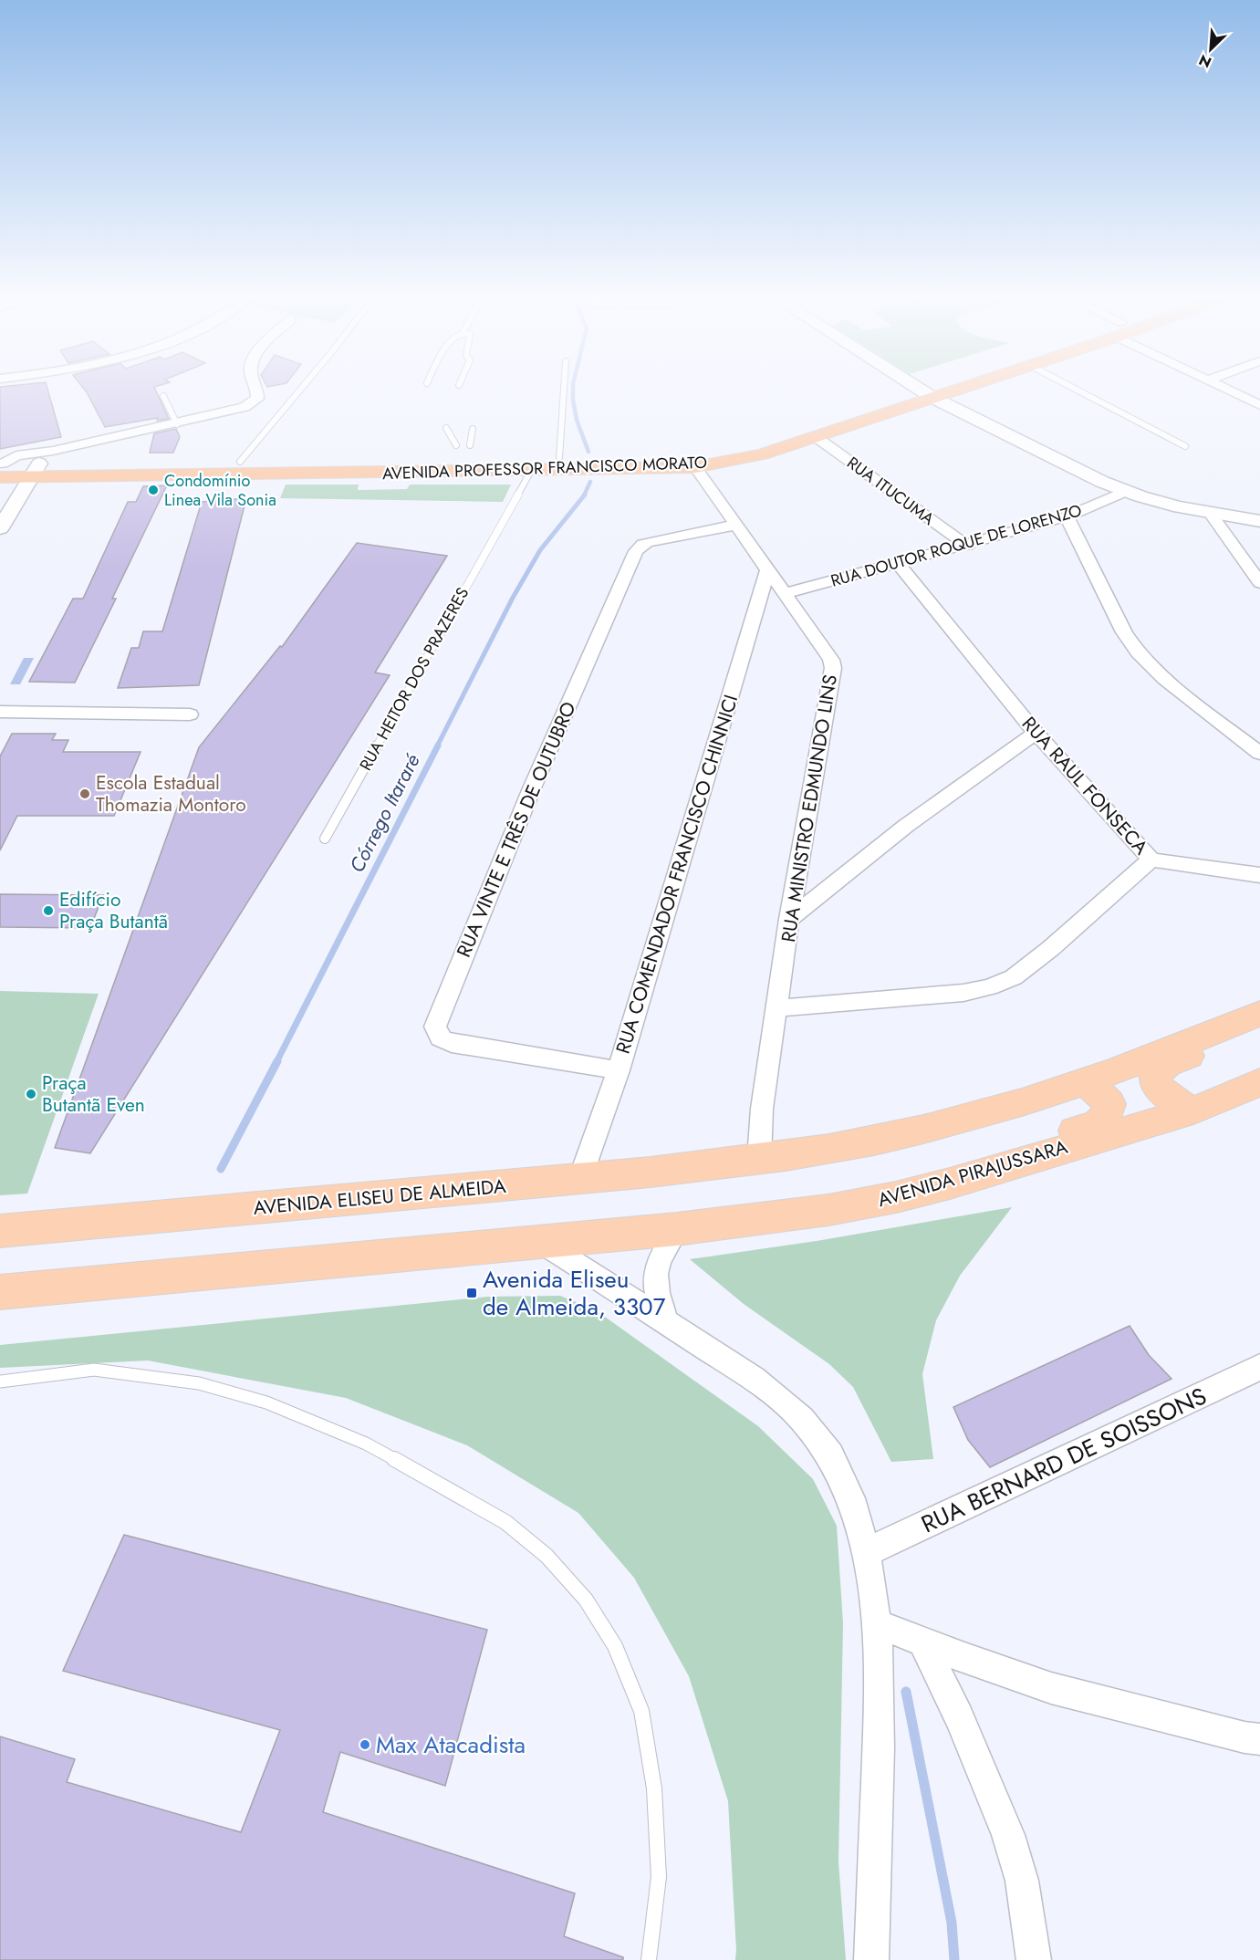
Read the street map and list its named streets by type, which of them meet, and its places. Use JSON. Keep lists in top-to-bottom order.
{
  "streets": {
    "highway": ["AVENIDA PROFESSOR FRANCISCO MORATO"],
    "main road": ["AVENIDA PIRAJUSSARA", "AVENIDA ELISEU DE ALMEIDA"],
    "street": [
      "RUA ITUCUMA",
      "RUA DOUTOR ROQUE DE LORENZO",
      "RUA RAUL FONSECA",
      "RUA MINISTRO EDMUNDO LINS",
      "RUA VINTE E TRÊS DE OUTUBRO",
      "RUA COMENDADOR FRANCISCO CHINNICI",
      "RUA BERNARD DE SOISSONS"
    ],
    "lane": ["RUA HEITOR DOS PRAZERES"]
  },
  "crossings": [
    ["AVENIDA PROFESSOR FRANCISCO MORATO", "RUA ITUCUMA"],
    ["AVENIDA PROFESSOR FRANCISCO MORATO", "RUA HEITOR DOS PRAZERES"],
    ["AVENIDA PROFESSOR FRANCISCO MORATO", "RUA MINISTRO EDMUNDO LINS"],
    ["RUA ITUCUMA", "RUA DOUTOR ROQUE DE LORENZO"],
    ["RUA DOUTOR ROQUE DE LORENZO", "RUA RAUL FONSECA"],
    ["RUA DOUTOR ROQUE DE LORENZO", "RUA MINISTRO EDMUNDO LINS"],
    ["RUA RAUL FONSECA", "RUA MINISTRO EDMUNDO LINS"],
    ["RUA MINISTRO EDMUNDO LINS", "RUA VINTE E TRÊS DE OUTUBRO"],
    ["RUA MINISTRO EDMUNDO LINS", "RUA COMENDADOR FRANCISCO CHINNICI"],
    ["RUA MINISTRO EDMUNDO LINS", "AVENIDA ELISEU DE ALMEIDA"],
    ["RUA VINTE E TRÊS DE OUTUBRO", "RUA COMENDADOR FRANCISCO CHINNICI"],
    ["RUA COMENDADOR FRANCISCO CHINNICI", "AVENIDA ELISEU DE ALMEIDA"]
  ],
  "water": ["Córrego Itararé"],
  "places": {
    "other": [
      "Condomínio Linea Vila Sonia",
      "Escola Estadual Thomazia Montoro",
      "Edifício Praça Butantã",
      "Praça Butantã Even",
      "Max Atacadista"
    ],
    "transit": ["Avenida Eliseu de Almeida, 3307"]
  },
  "north": "bottom left"
}
